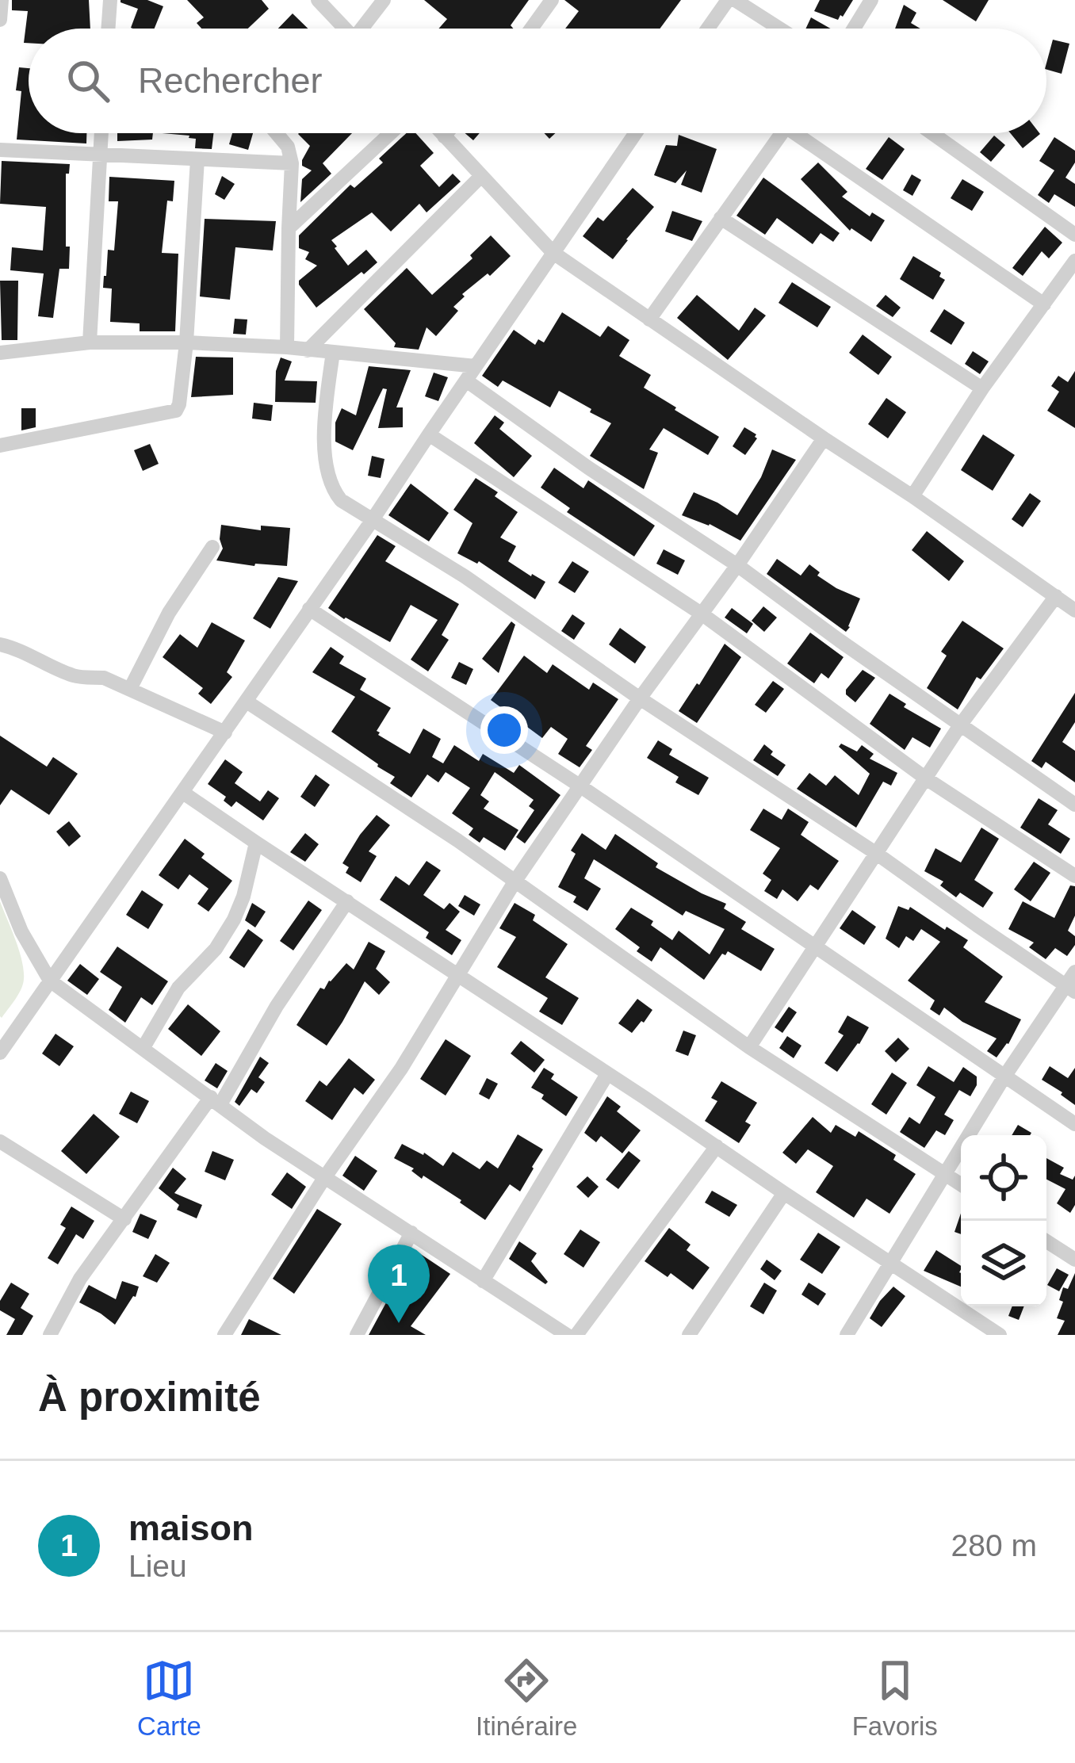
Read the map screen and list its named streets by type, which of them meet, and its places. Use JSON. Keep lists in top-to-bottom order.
{
  "page": {
    "search": "Rechercher",
    "pins": "1",
    "heading": "À proximité",
    "list": [
      {
        "mark": "1",
        "name": "maison",
        "note": "Lieu",
        "value": "280 m"
      }
    ],
    "nav": ["Carte", "Itinéraire", "Favoris"]
  }
}
